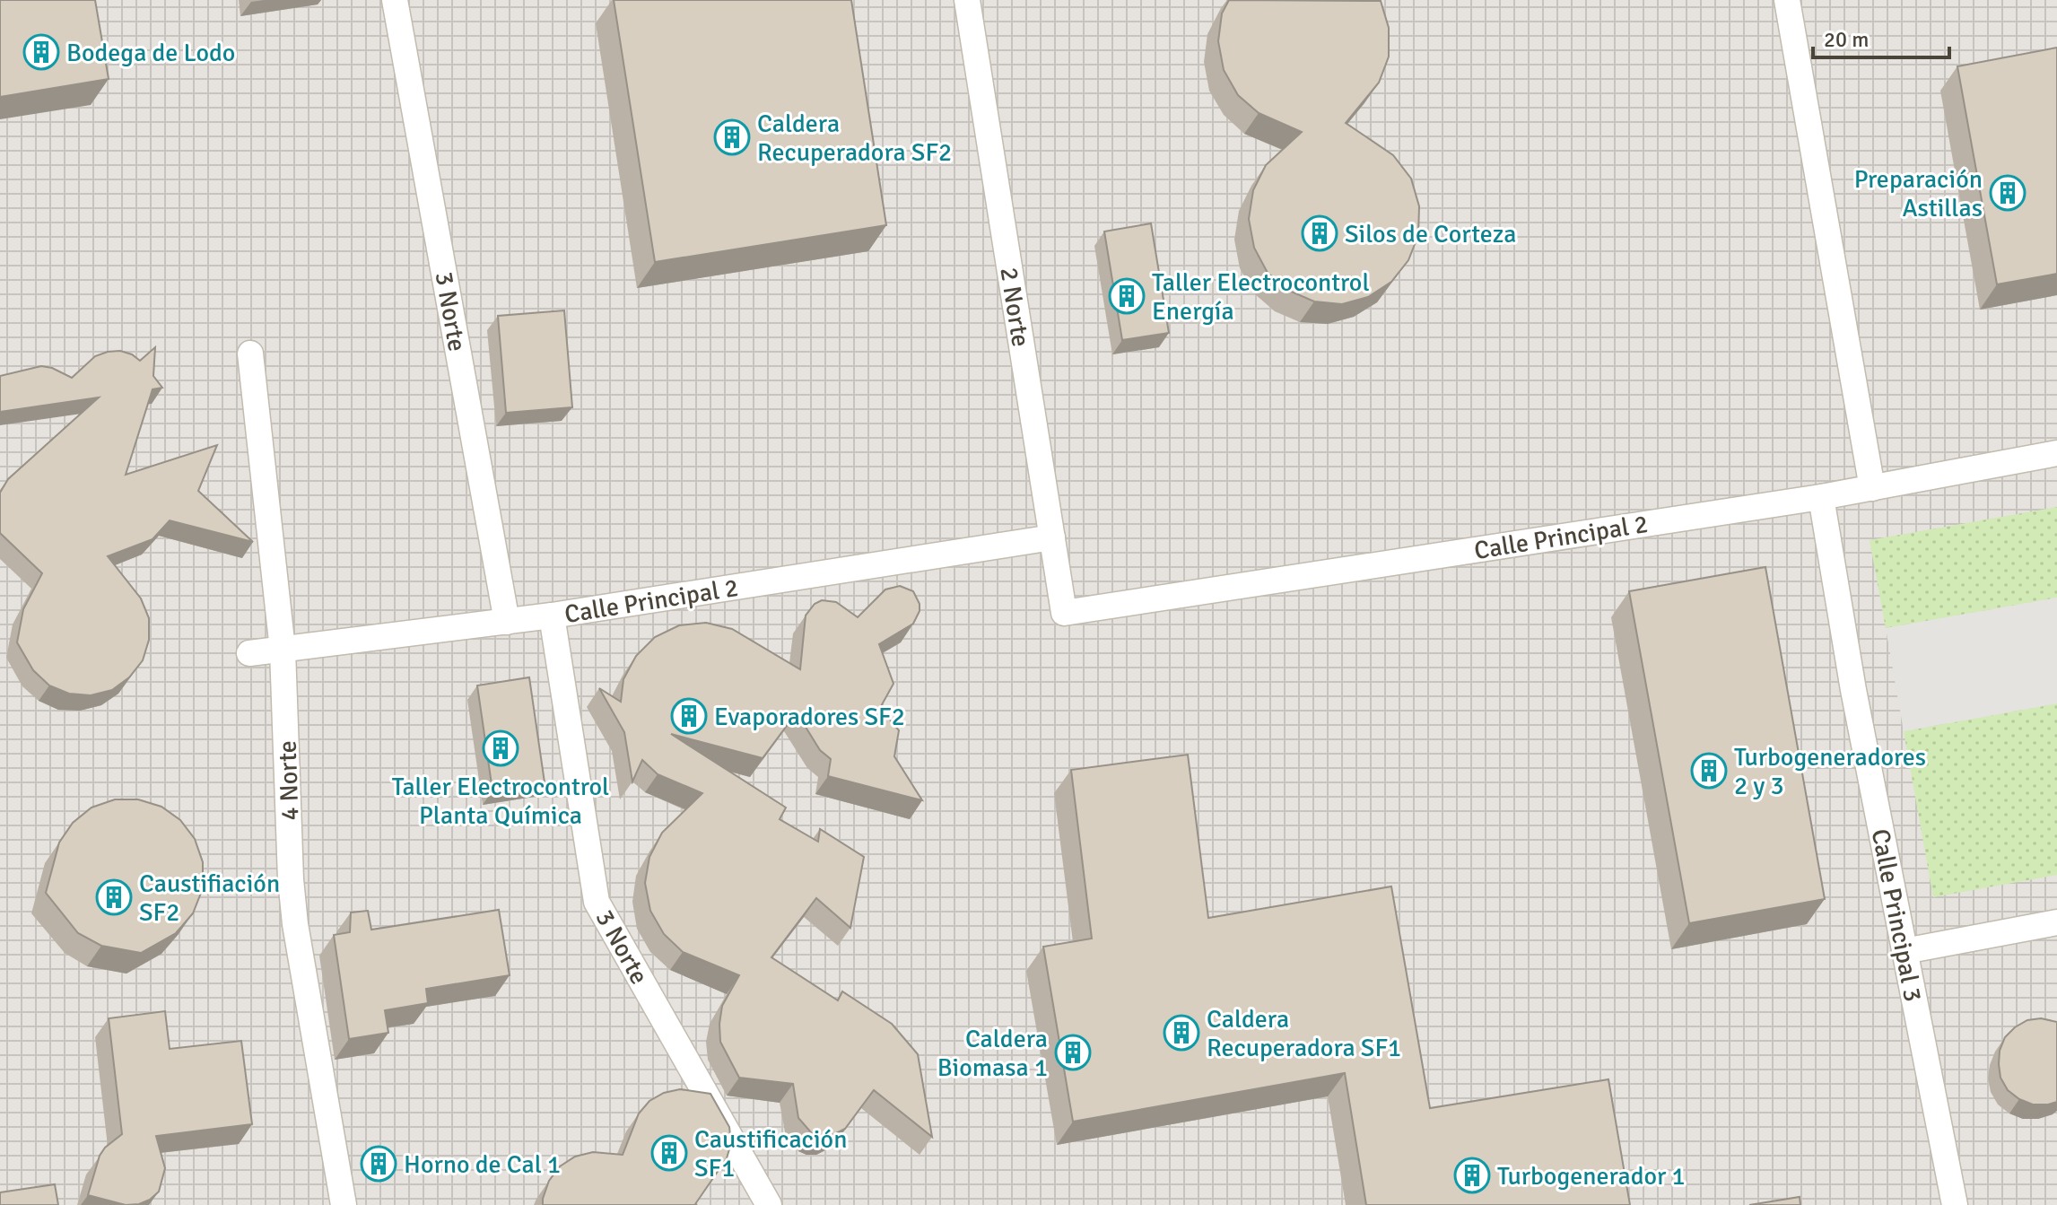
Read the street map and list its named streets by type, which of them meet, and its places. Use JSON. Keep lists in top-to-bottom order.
{
  "streets": {
    "lane": [
      "2 Norte",
      "3 Norte",
      "Calle Principal 2",
      "4 Norte",
      "Calle Principal 3"
    ]
  },
  "crossings": [
    ["2 Norte", "Calle Principal 2"],
    ["3 Norte", "Calle Principal 2"],
    ["Calle Principal 2", "4 Norte"],
    ["Calle Principal 2", "Calle Principal 3"]
  ],
  "places": {
    "building": [
      "Bodega de Lodo",
      "Caldera Recuperadora SF2",
      "Preparación Astillas",
      "Silos de Corteza",
      "Taller Electrocontrol Energía",
      "Evaporadores SF2",
      "Taller Electrocontrol Planta Química",
      "Turbogeneradores 2 y 3",
      "Caustifiación SF2",
      "Caldera Recuperadora SF1",
      "Caldera Biomasa 1",
      "Caustificación SF1",
      "Horno de Cal 1",
      "Turbogenerador 1"
    ]
  },
  "scale_bar": "20 m"
}
